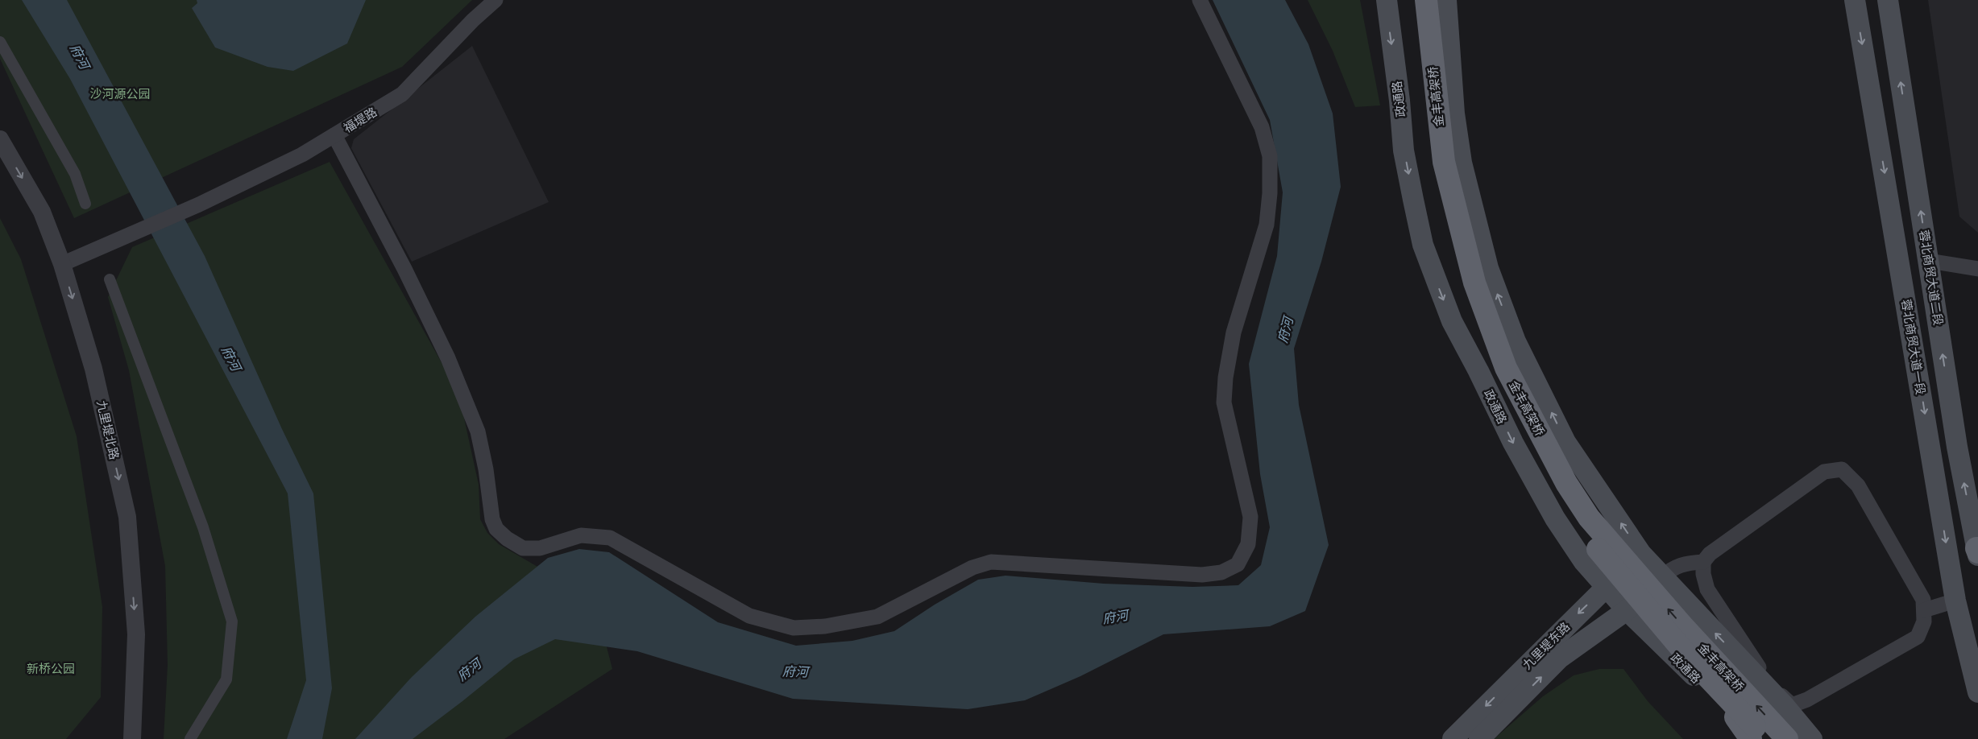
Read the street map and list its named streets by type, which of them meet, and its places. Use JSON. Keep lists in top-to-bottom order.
{
  "streets": {
    "highway": ["金丰高架桥"],
    "main road": [
      "政通路",
      "蓉北商贸大道二段",
      "蓉北商贸大道一段",
      "九里堤东路"
    ],
    "street": ["福堤路", "九里堤北路"]
  },
  "crossings": [
    ["政通路", "九里堤东路"],
    ["福堤路", "九里堤北路"]
  ],
  "one_way": ["蓉北商贸大道二段", "蓉北商贸大道一段"],
  "water": ["府河"],
  "parks": ["沙河源公园", "新桥公园"]
}
